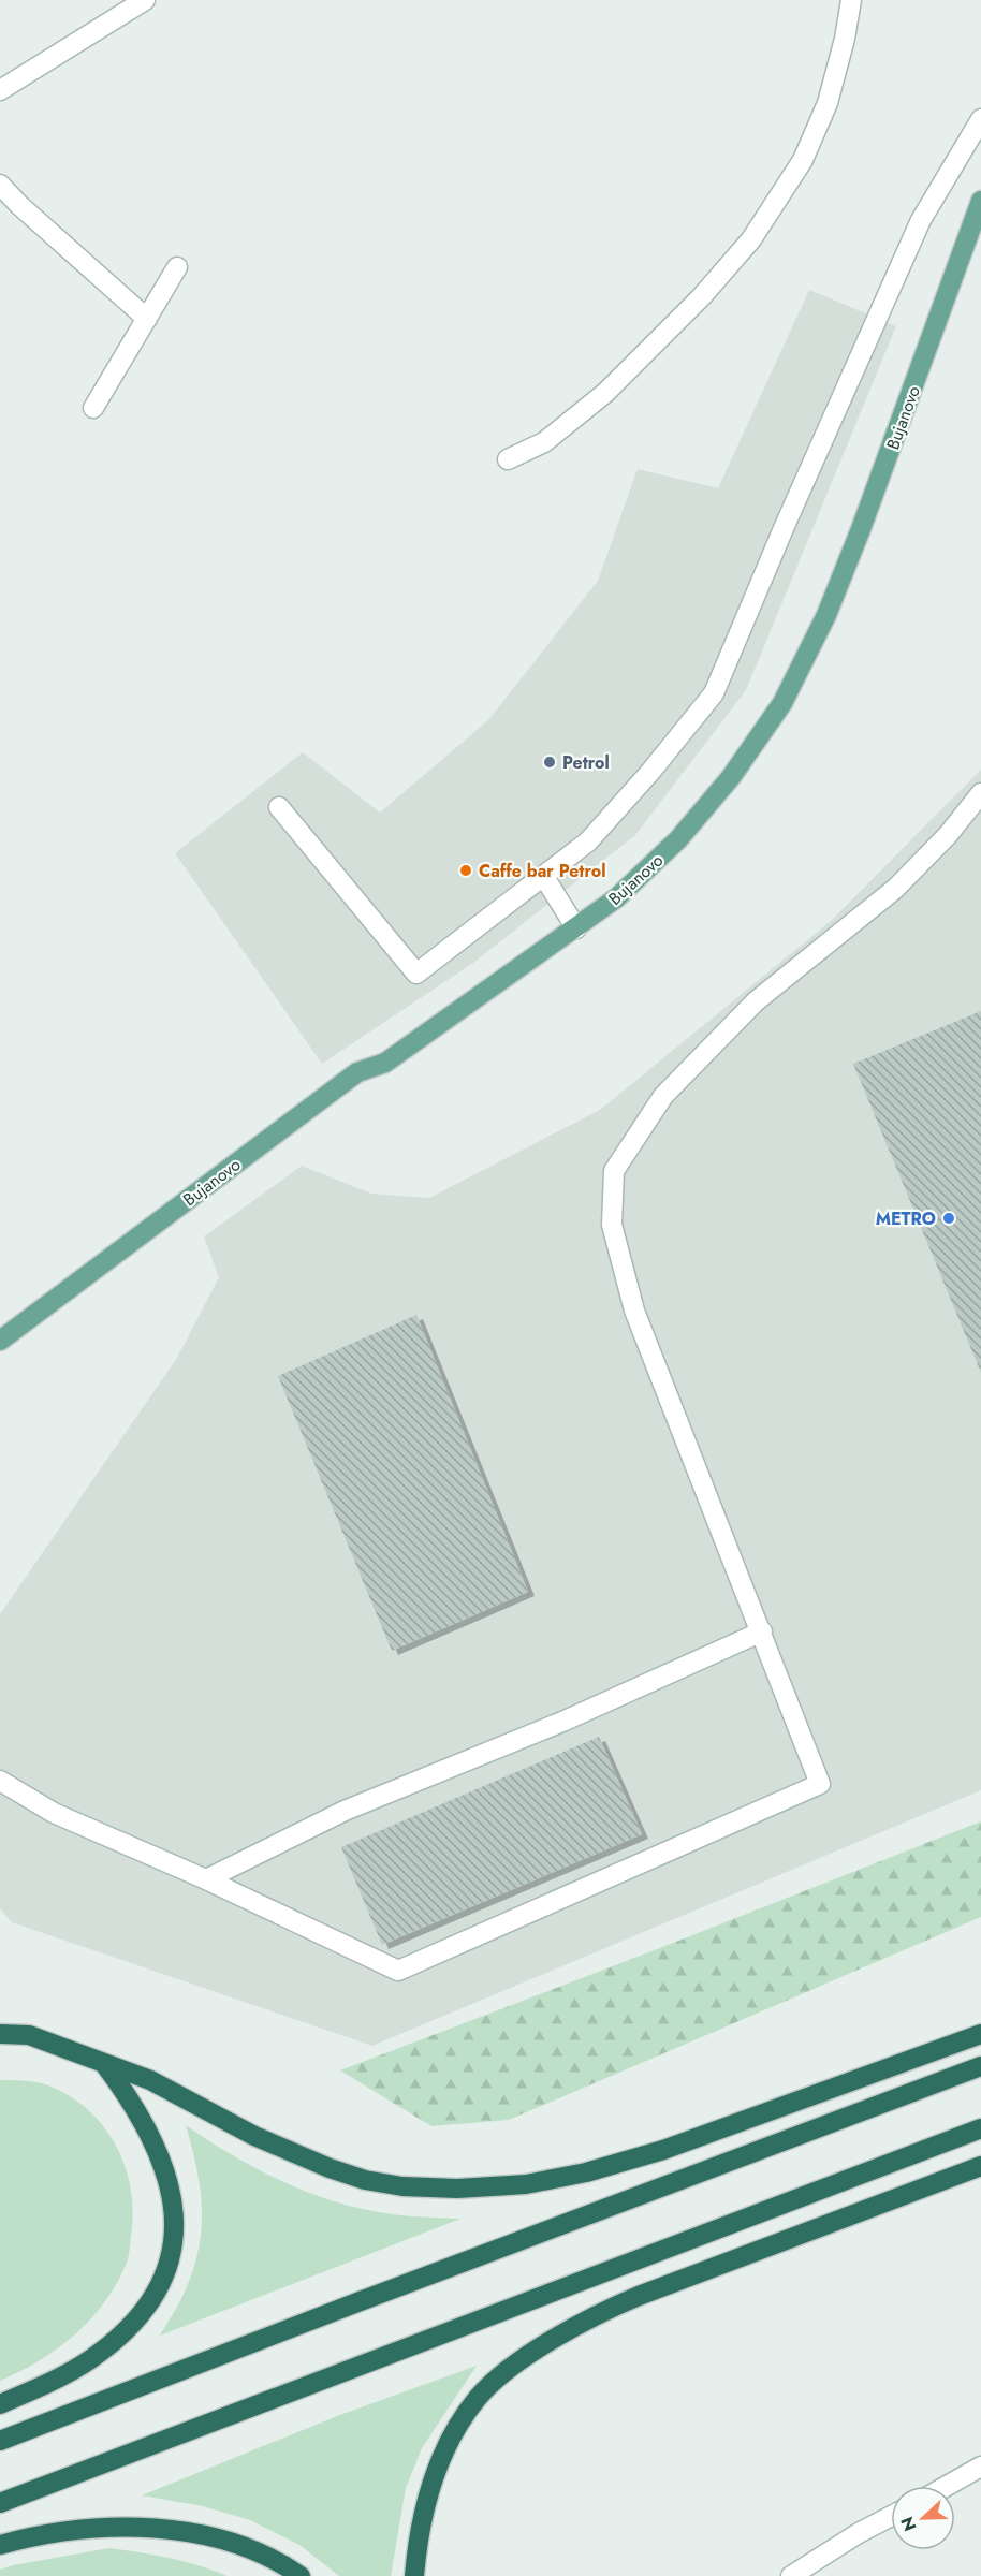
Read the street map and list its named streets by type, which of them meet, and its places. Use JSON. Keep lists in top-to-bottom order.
{
  "streets": {
    "main road": ["Bujanovo"]
  },
  "places": ["Petrol", "Caffe bar Petrol", "METRO"],
  "north": "left"
}
